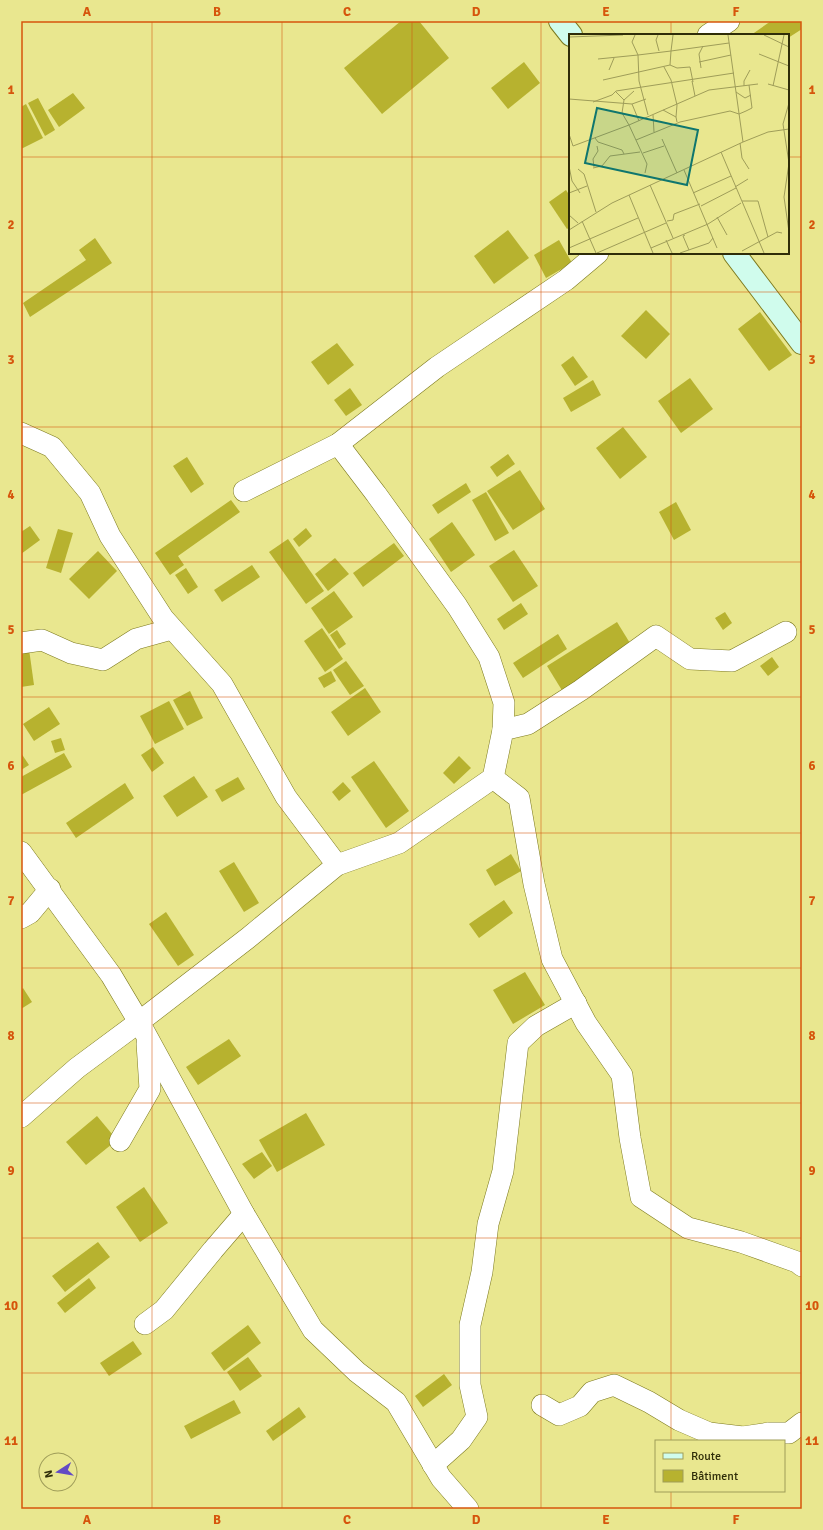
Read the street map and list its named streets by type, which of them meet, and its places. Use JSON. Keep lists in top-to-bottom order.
{
  "legend": ["Route", "Bâtiment"],
  "north": "left",
  "grid": {
    "columns": [
      "A",
      "B",
      "C",
      "D",
      "E",
      "F"
    ],
    "rows": [
      "1",
      "2",
      "3",
      "4",
      "5",
      "6",
      "7",
      "8",
      "9",
      "10",
      "11"
    ]
  }
}
